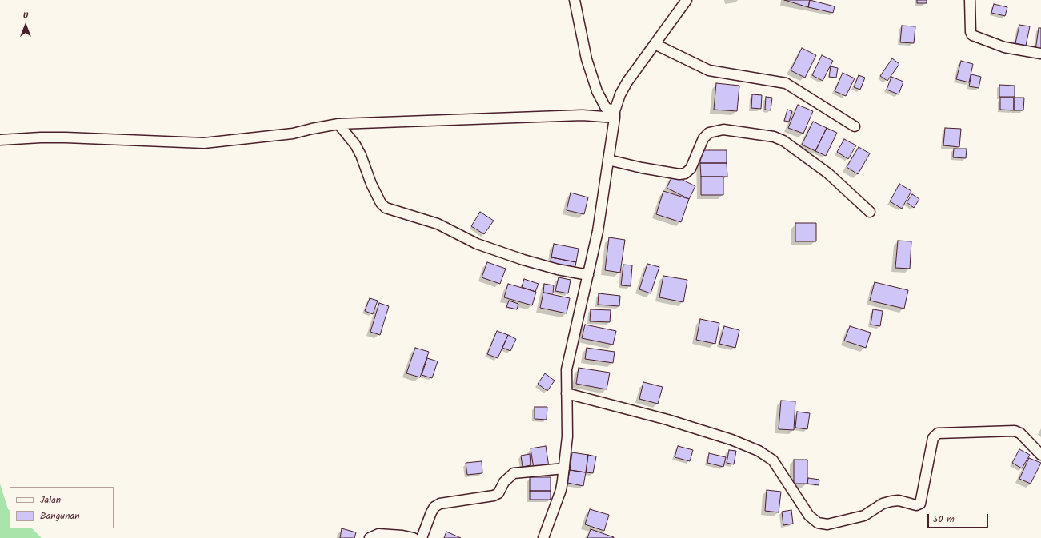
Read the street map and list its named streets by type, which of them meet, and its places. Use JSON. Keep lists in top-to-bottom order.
{
  "legend": ["Jalan", "Bangunan"],
  "scale_bar": "50 m",
  "north": "top"
}
